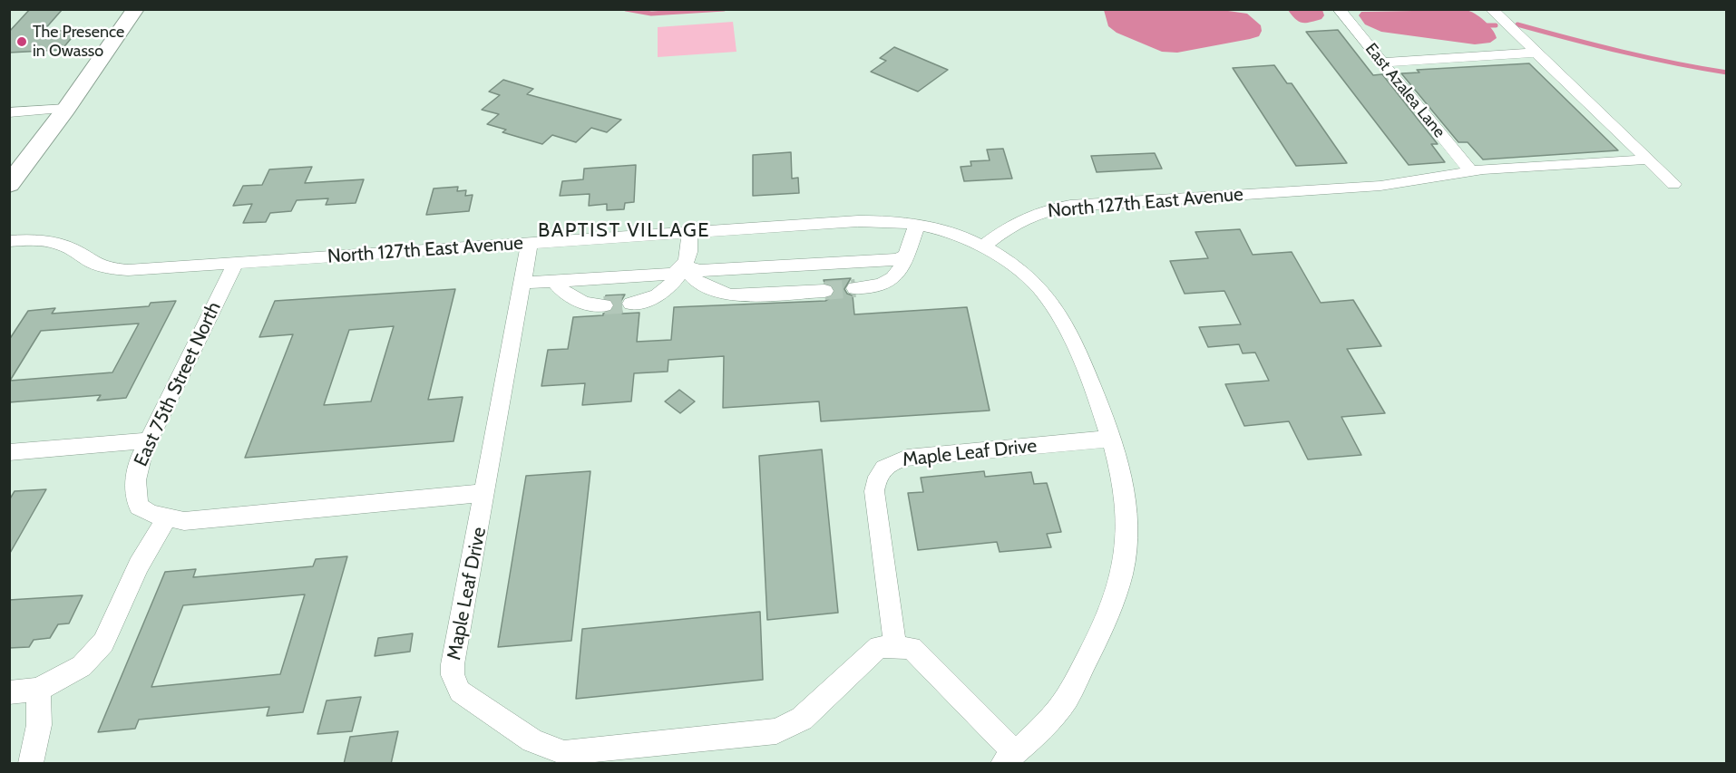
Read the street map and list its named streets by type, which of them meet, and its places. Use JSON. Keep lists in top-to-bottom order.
{
  "streets": {
    "street": [
      "East Azalea Lane",
      "North 127th East Avenue",
      "East 75th Street North",
      "Maple Leaf Drive"
    ]
  },
  "crossings": [
    ["East Azalea Lane", "North 127th East Avenue"],
    ["North 127th East Avenue", "East 75th Street North"],
    ["North 127th East Avenue", "Maple Leaf Drive"]
  ],
  "districts": ["BAPTIST VILLAGE"],
  "places": ["The Presence in Owasso"]
}
